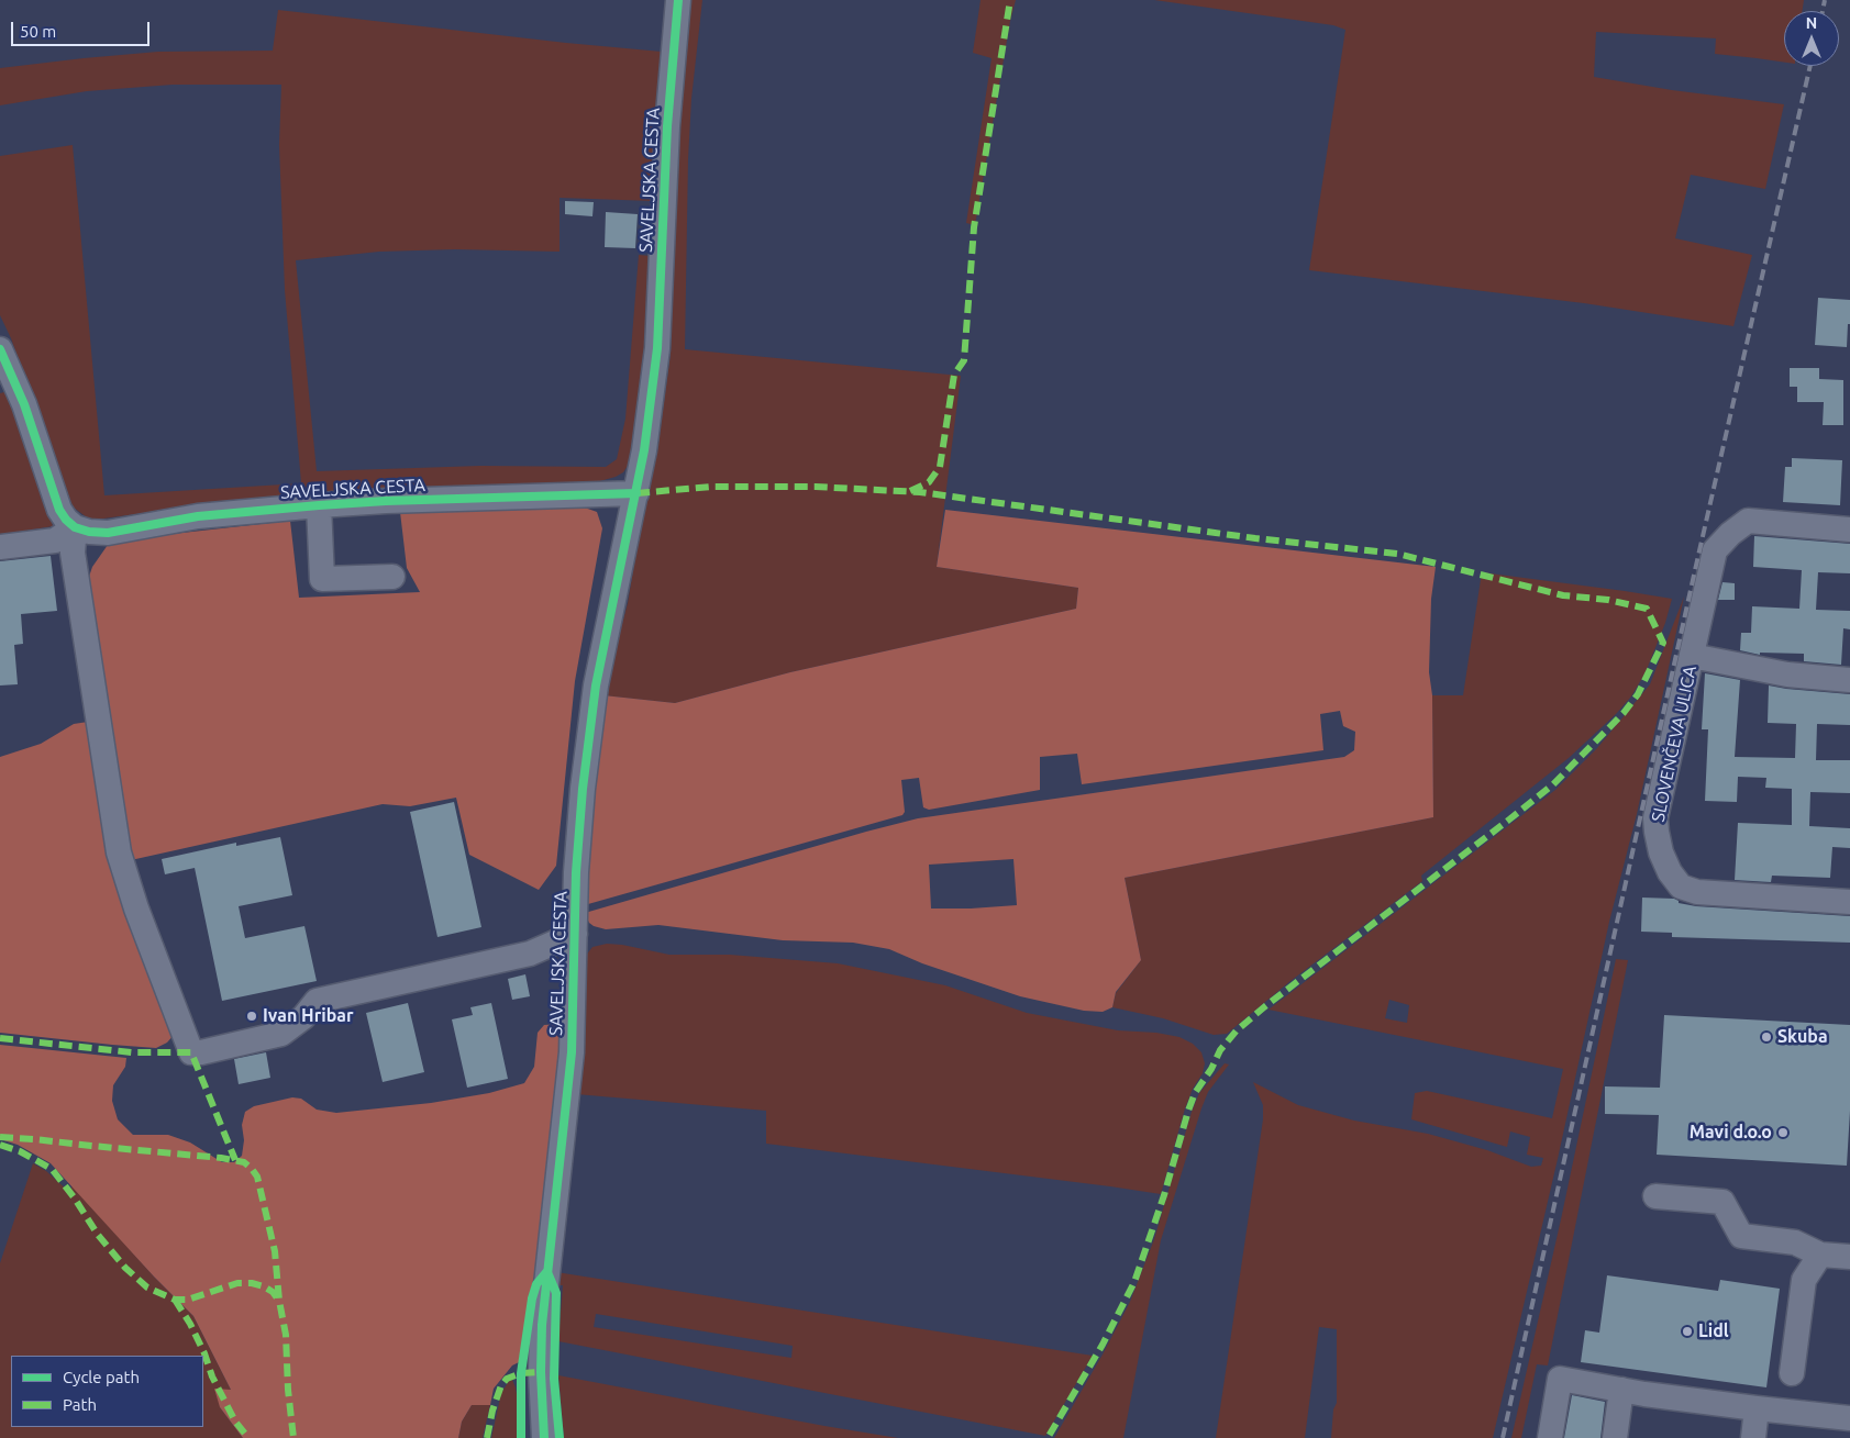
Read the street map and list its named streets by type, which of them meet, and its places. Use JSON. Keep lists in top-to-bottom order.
{
  "streets": {
    "street": ["SAVELJSKA CESTA", "SLOVENČEVA ULICA"]
  },
  "places": [
    "Ivan Hribar",
    "Skuba",
    "Mavi d.o.o",
    "Lidl"
  ],
  "legend": ["Cycle path", "Path"],
  "scale_bar": "50 m",
  "north": "top"
}
